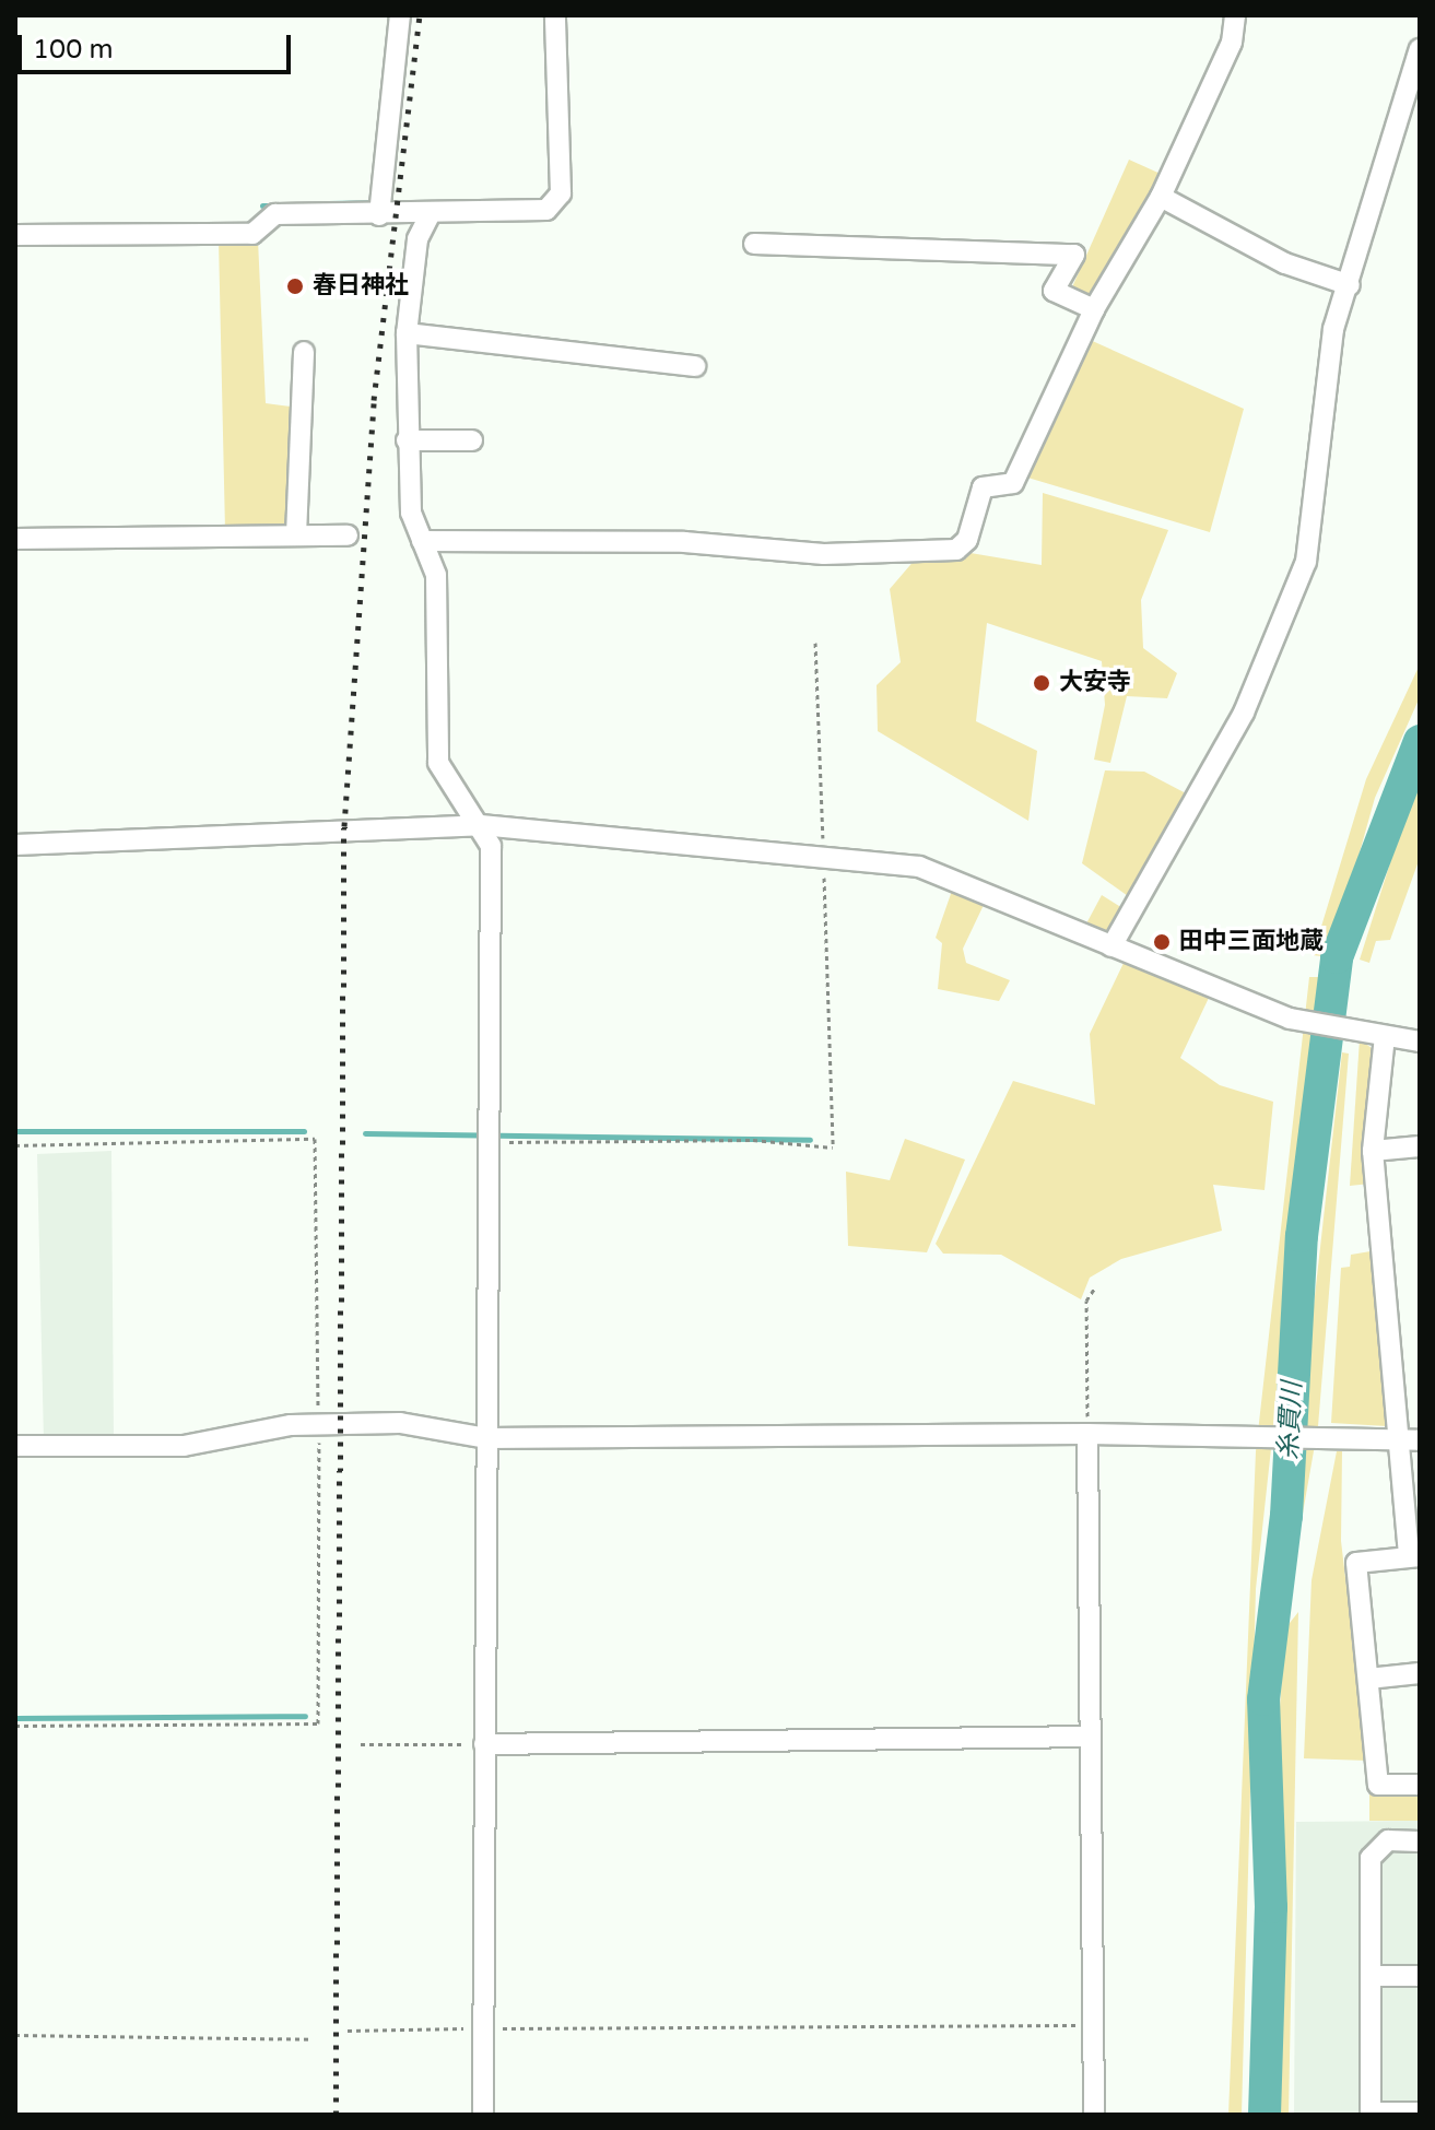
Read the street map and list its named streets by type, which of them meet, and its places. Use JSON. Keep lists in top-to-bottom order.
{
  "water": ["糸貫川"],
  "places": ["春日神社", "大安寺", "田中三面地蔵"],
  "scale_bar": "100 m"
}
